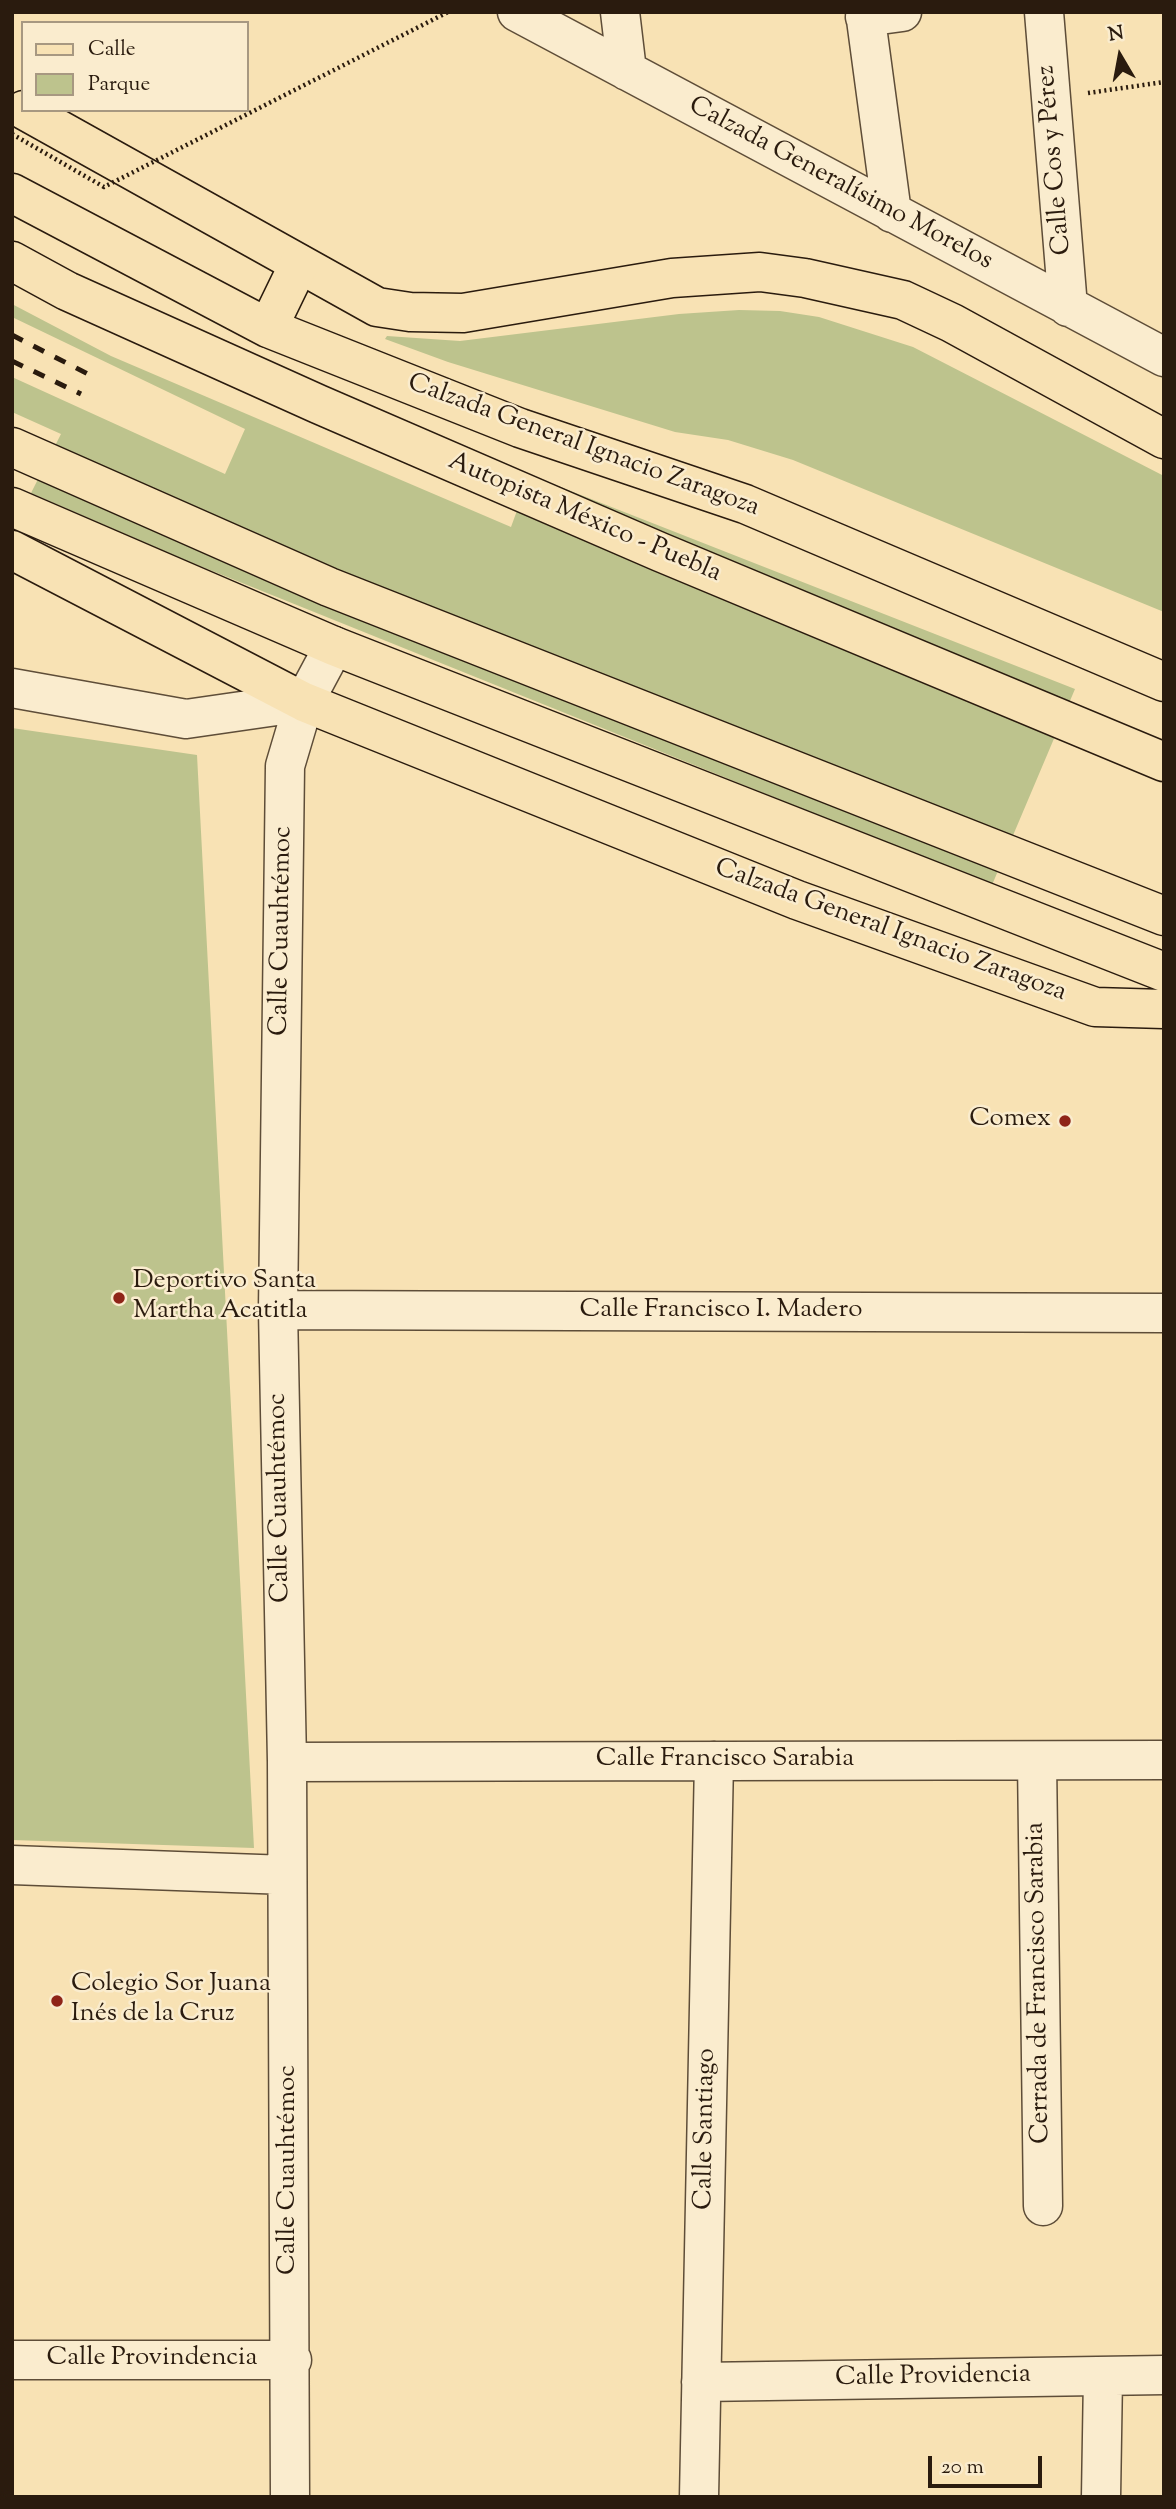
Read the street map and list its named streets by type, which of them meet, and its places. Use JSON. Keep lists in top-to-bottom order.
{
  "streets": {
    "main road": ["Calzada General Ignacio Zaragoza", "Autopista México - Puebla"],
    "street": [
      "Calle Cos y Pérez",
      "Calzada Generalísimo Morelos",
      "Calle Cuauhtémoc",
      "Calle Francisco I. Madero",
      "Calle Francisco Sarabia",
      "Cerrada de Francisco Sarabia",
      "Calle Santiago",
      "Calle Provindencia",
      "Calle Providencia"
    ]
  },
  "crossings": [
    ["Calle Cos y Pérez", "Calzada Generalísimo Morelos"],
    ["Calzada General Ignacio Zaragoza", "Calle Cuauhtémoc"],
    ["Calle Cuauhtémoc", "Calle Francisco I. Madero"],
    ["Calle Cuauhtémoc", "Calle Francisco Sarabia"],
    ["Calle Cuauhtémoc", "Calle Provindencia"],
    ["Calle Francisco Sarabia", "Cerrada de Francisco Sarabia"],
    ["Calle Francisco Sarabia", "Calle Santiago"],
    ["Calle Santiago", "Calle Providencia"]
  ],
  "places": ["Comex", "Deportivo Santa Martha Acatitla", "Colegio Sor Juana Inés de la Cruz"],
  "legend": ["Calle", "Parque"],
  "scale_bar": "20 m",
  "north": "top"
}
